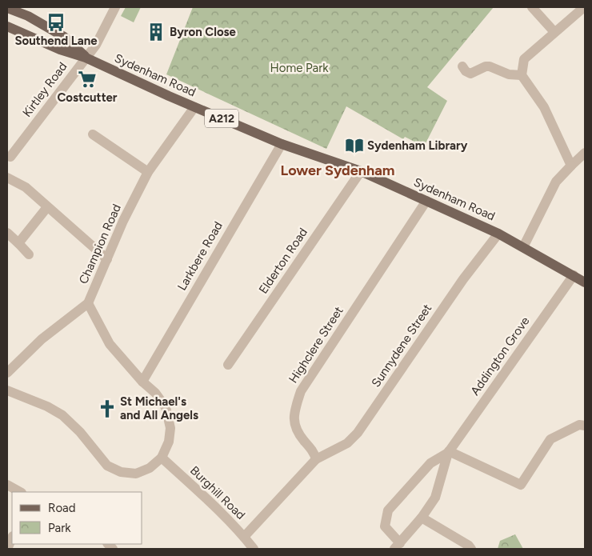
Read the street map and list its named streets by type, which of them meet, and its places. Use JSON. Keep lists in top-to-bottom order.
{
  "streets": {
    "main road": ["Sydenham Road", "A212"],
    "street": [
      "Kirtley Road",
      "Champion Road",
      "Larkbere Road",
      "Elderton Road",
      "Highclere Street",
      "Sunnydene Street",
      "Addington Grove",
      "Burghill Road"
    ]
  },
  "crossings": [
    ["Sydenham Road", "Kirtley Road"],
    ["Sydenham Road", "Champion Road"],
    ["Sydenham Road", "Larkbere Road"],
    ["Sydenham Road", "Elderton Road"],
    ["Sydenham Road", "Highclere Street"],
    ["Sydenham Road", "Sunnydene Street"],
    ["Sydenham Road", "Addington Grove"],
    ["Highclere Street", "Sunnydene Street"]
  ],
  "districts": ["Lower Sydenham"],
  "parks": ["Home Park"],
  "places": {
    "bus stop": ["Southend Lane"],
    "building": ["Byron Close"],
    "supermarket": ["Costcutter"],
    "library": ["Sydenham Library"],
    "church": ["St Michael's and All Angels"]
  },
  "legend": ["Road", "Park"]
}
